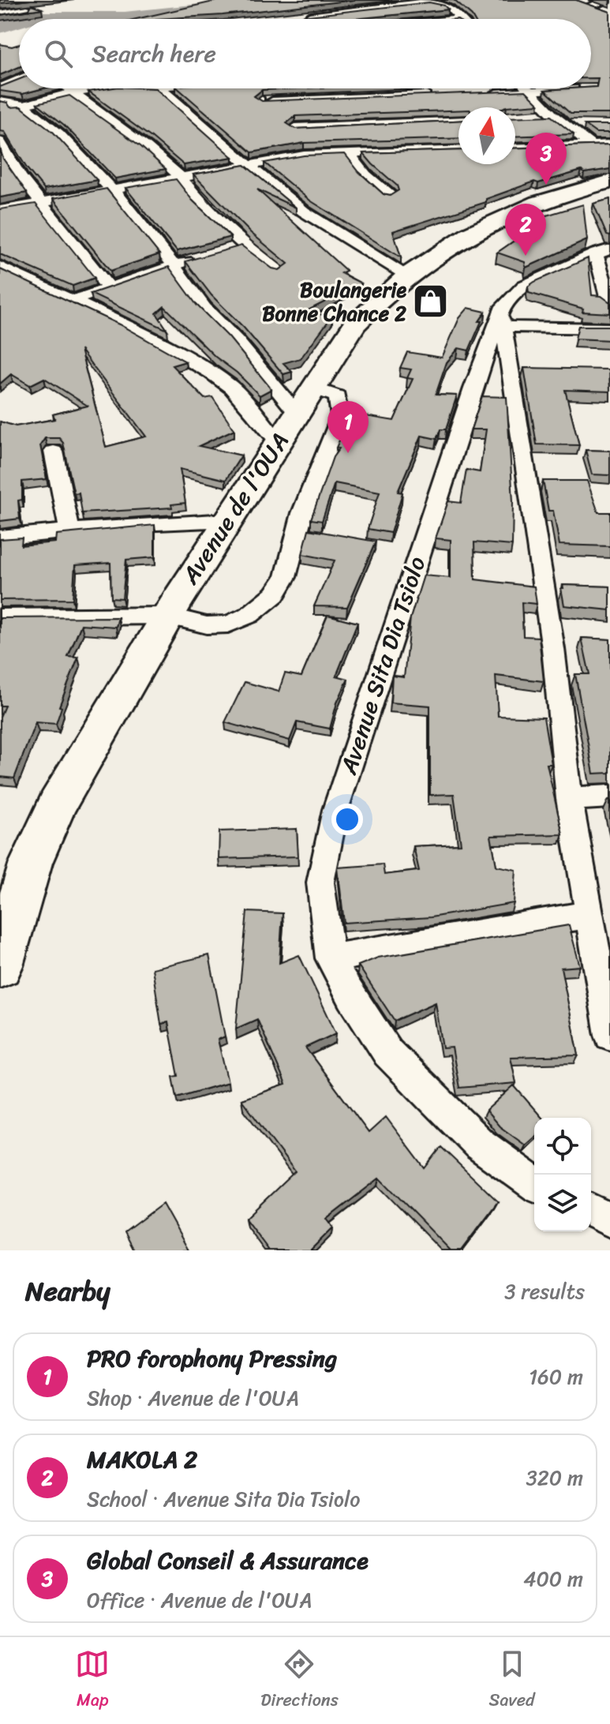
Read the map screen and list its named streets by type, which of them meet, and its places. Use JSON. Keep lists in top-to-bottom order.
{
  "streets": {
    "main road": ["Avenue de l'OUA"],
    "street": ["Avenue Sita Dia Tsiolo"]
  },
  "places": {
    "shop": ["Boulangerie Bonne Chance 2"]
  },
  "north": "top",
  "page": {
    "search": "Search here",
    "pins": ["3", "2", "1"],
    "heading": ["Nearby", "3 results"],
    "list": [
      {
        "mark": "1",
        "name": "PRO forophony Pressing",
        "note": "Shop · Avenue de l'OUA",
        "value": "160 m"
      },
      {
        "mark": "2",
        "name": "MAKOLA 2",
        "note": "School · Avenue Sita Dia Tsiolo",
        "value": "320 m"
      },
      {
        "mark": "3",
        "name": "Global Conseil & Assurance",
        "note": "Office · Avenue de l'OUA",
        "value": "400 m"
      }
    ],
    "nav": ["Map", "Directions", "Saved"]
  }
}
